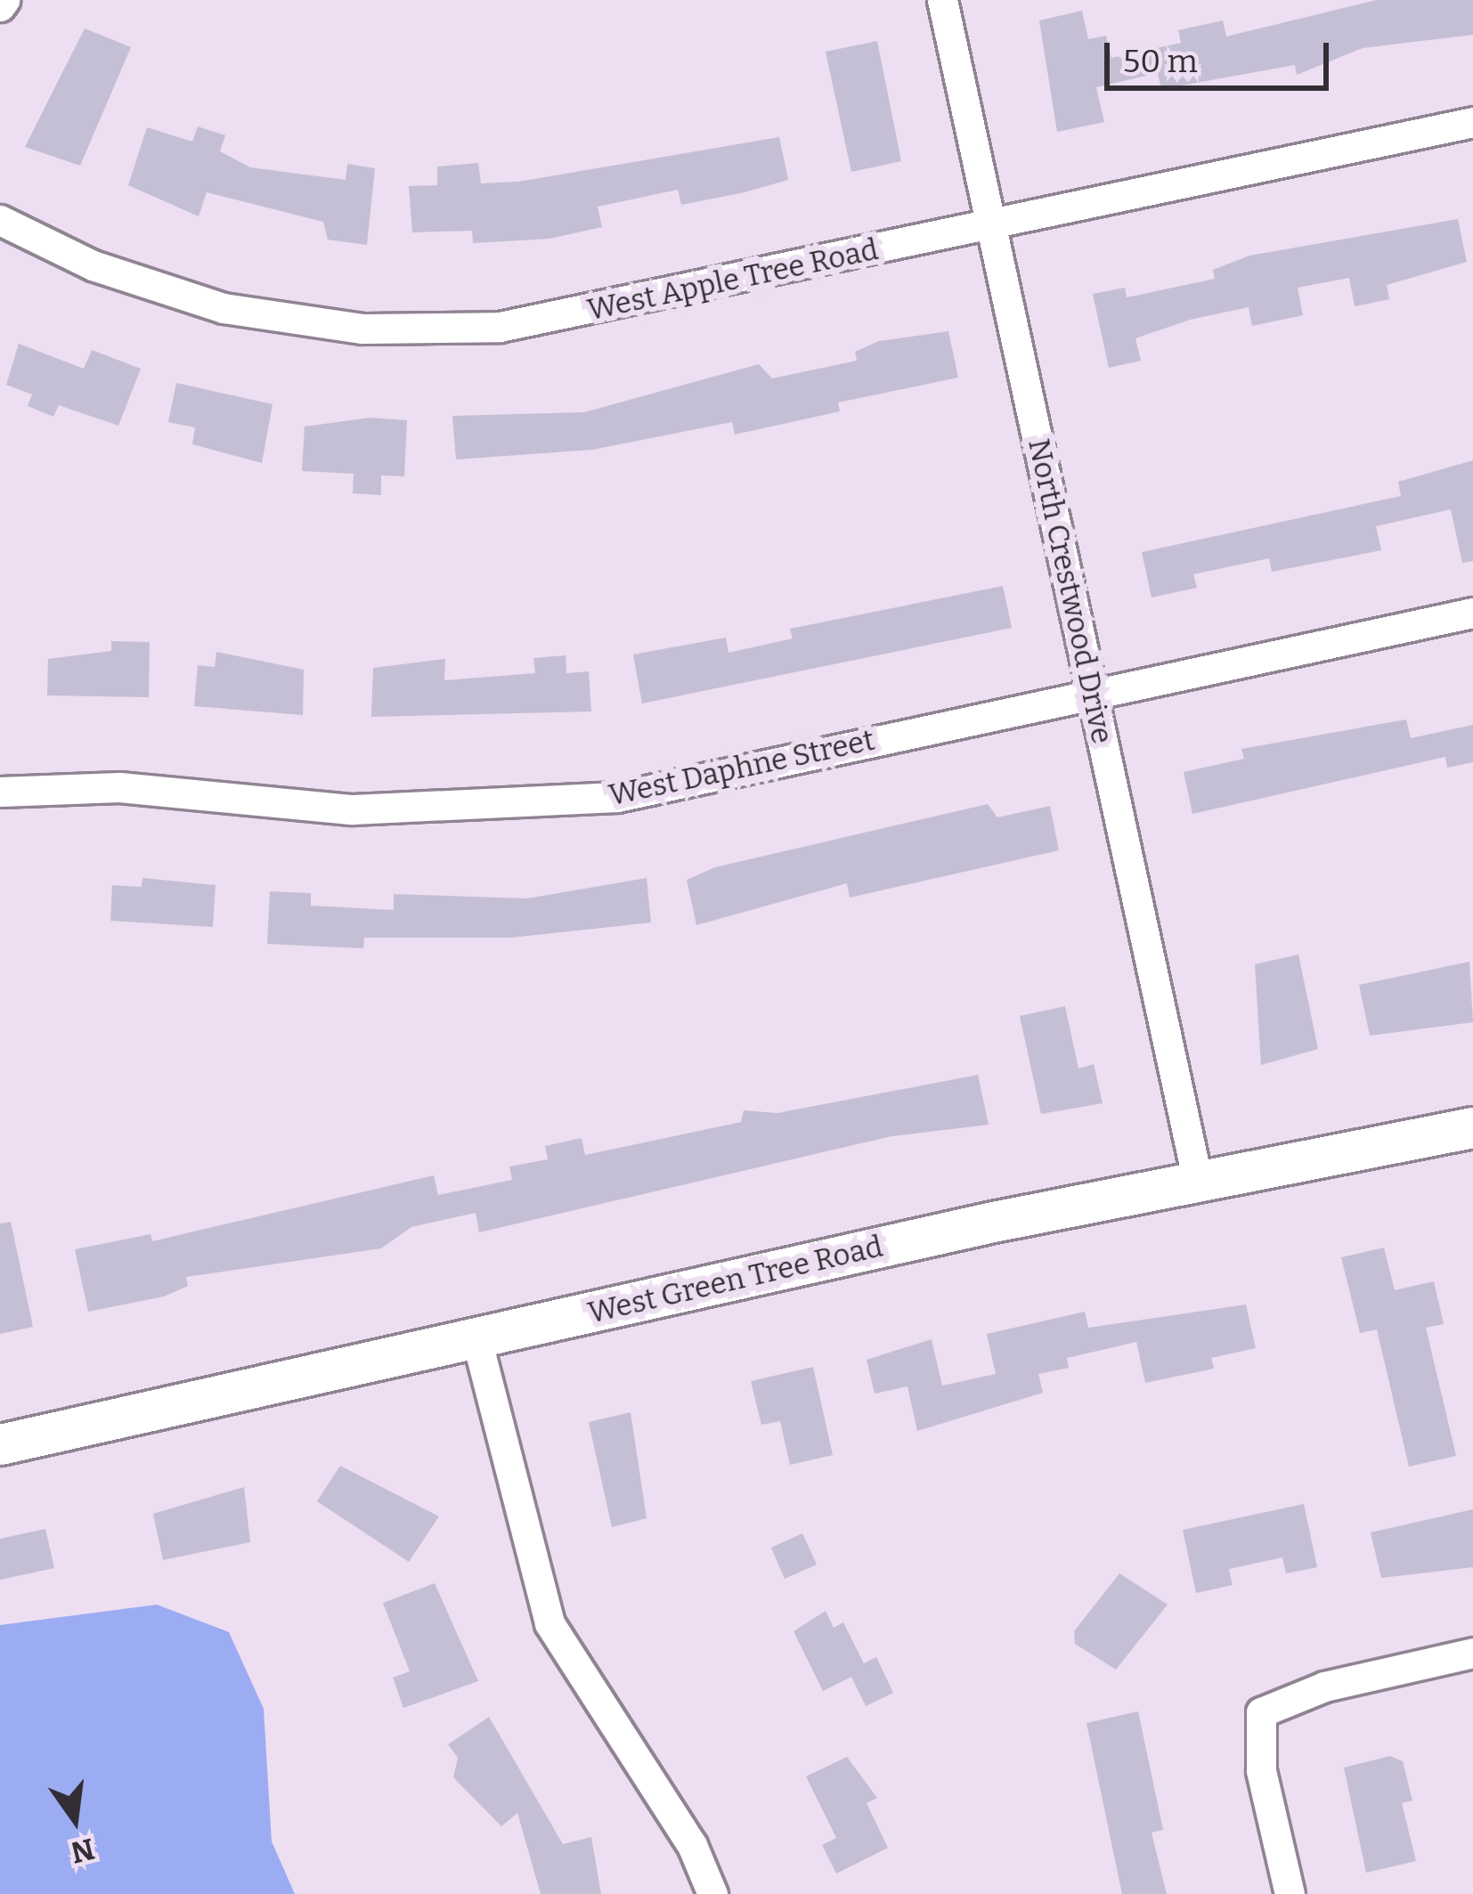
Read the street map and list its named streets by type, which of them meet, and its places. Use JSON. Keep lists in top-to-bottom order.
{
  "streets": {
    "street": [
      "West Apple Tree Road",
      "North Crestwood Drive",
      "West Daphne Street",
      "West Green Tree Road"
    ]
  },
  "crossings": [
    ["West Apple Tree Road", "North Crestwood Drive"],
    ["North Crestwood Drive", "West Daphne Street"],
    ["North Crestwood Drive", "West Green Tree Road"]
  ],
  "scale_bar": "50 m",
  "north": "bottom"
}
